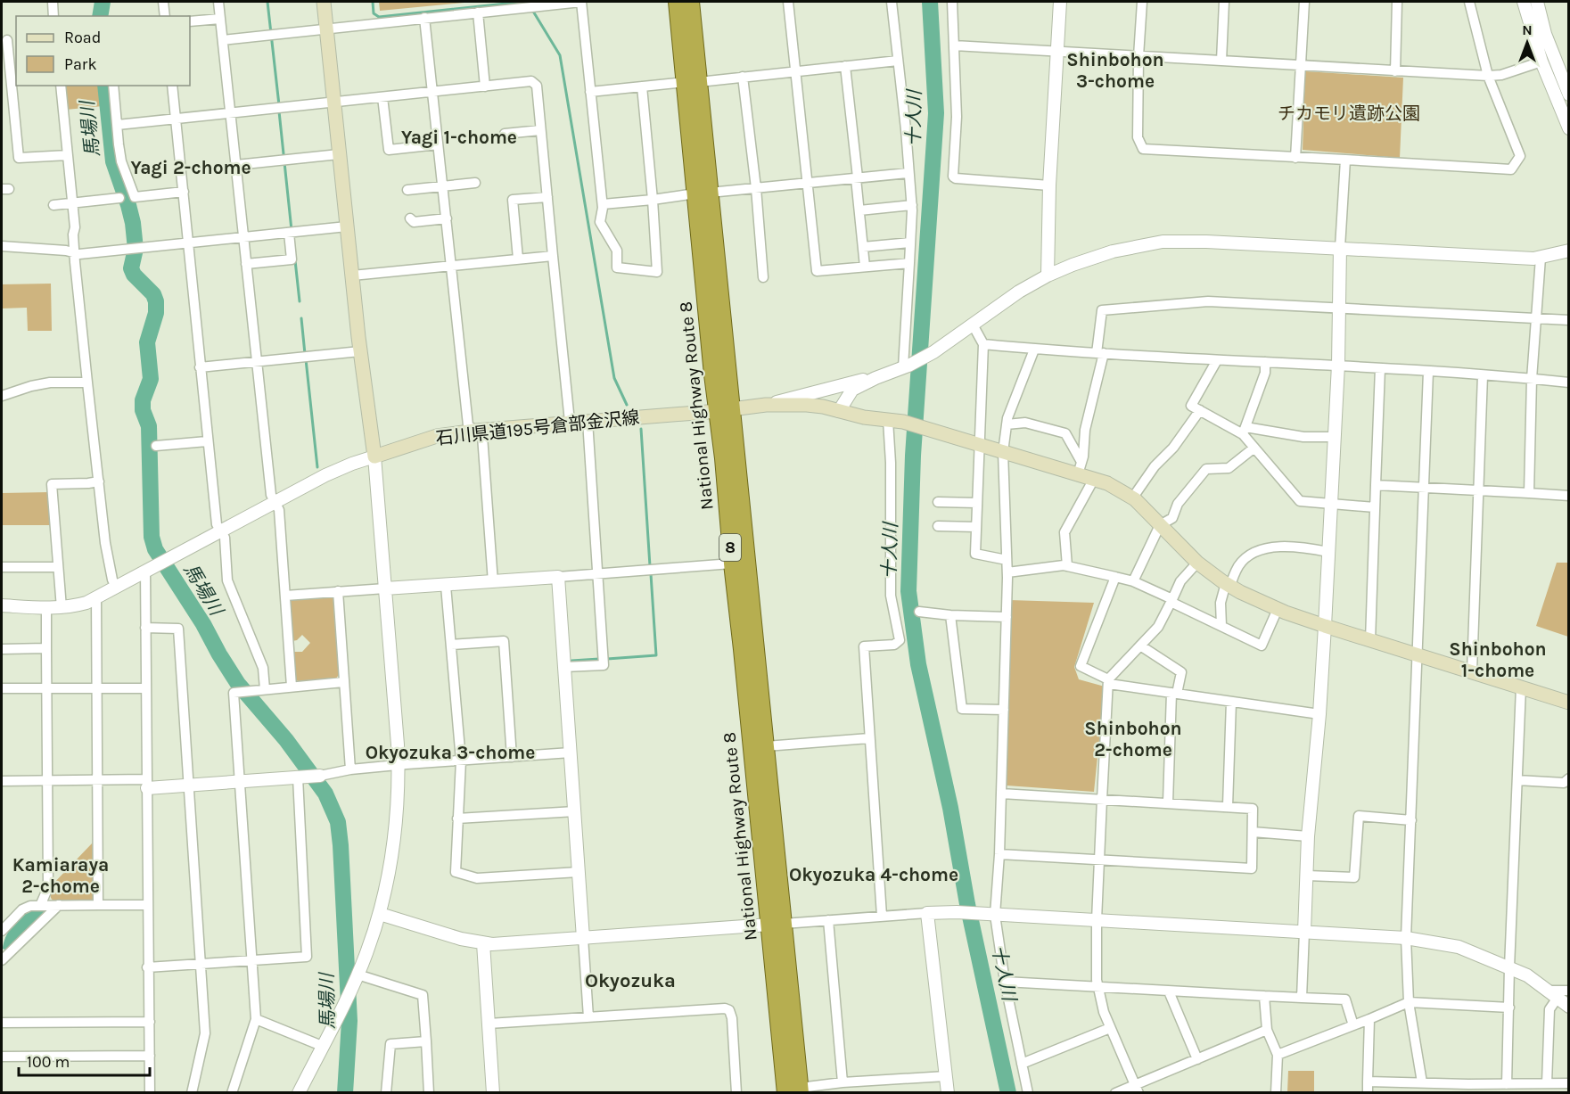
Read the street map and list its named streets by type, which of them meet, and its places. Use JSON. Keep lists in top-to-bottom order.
{
  "streets": {
    "highway": ["National Highway Route 8", "8"],
    "main road": ["石川県道195号倉部金沢線"]
  },
  "crossings": [
    ["National Highway Route 8", "石川県道195号倉部金沢線"]
  ],
  "districts": [
    "Shinbohon 3-chome",
    "Yagi 1-chome",
    "Yagi 2-chome",
    "Shinbohon 1-chome",
    "Shinbohon 2-chome",
    "Okyozuka 3-chome",
    "Kamiaraya 2-chome",
    "Okyozuka 4-chome",
    "Okyozuka"
  ],
  "water": ["十人川", "馬場川"],
  "parks": ["チカモリ遺跡公園"],
  "legend": ["Road", "Park"],
  "scale_bar": "100 m",
  "north": "top"
}
